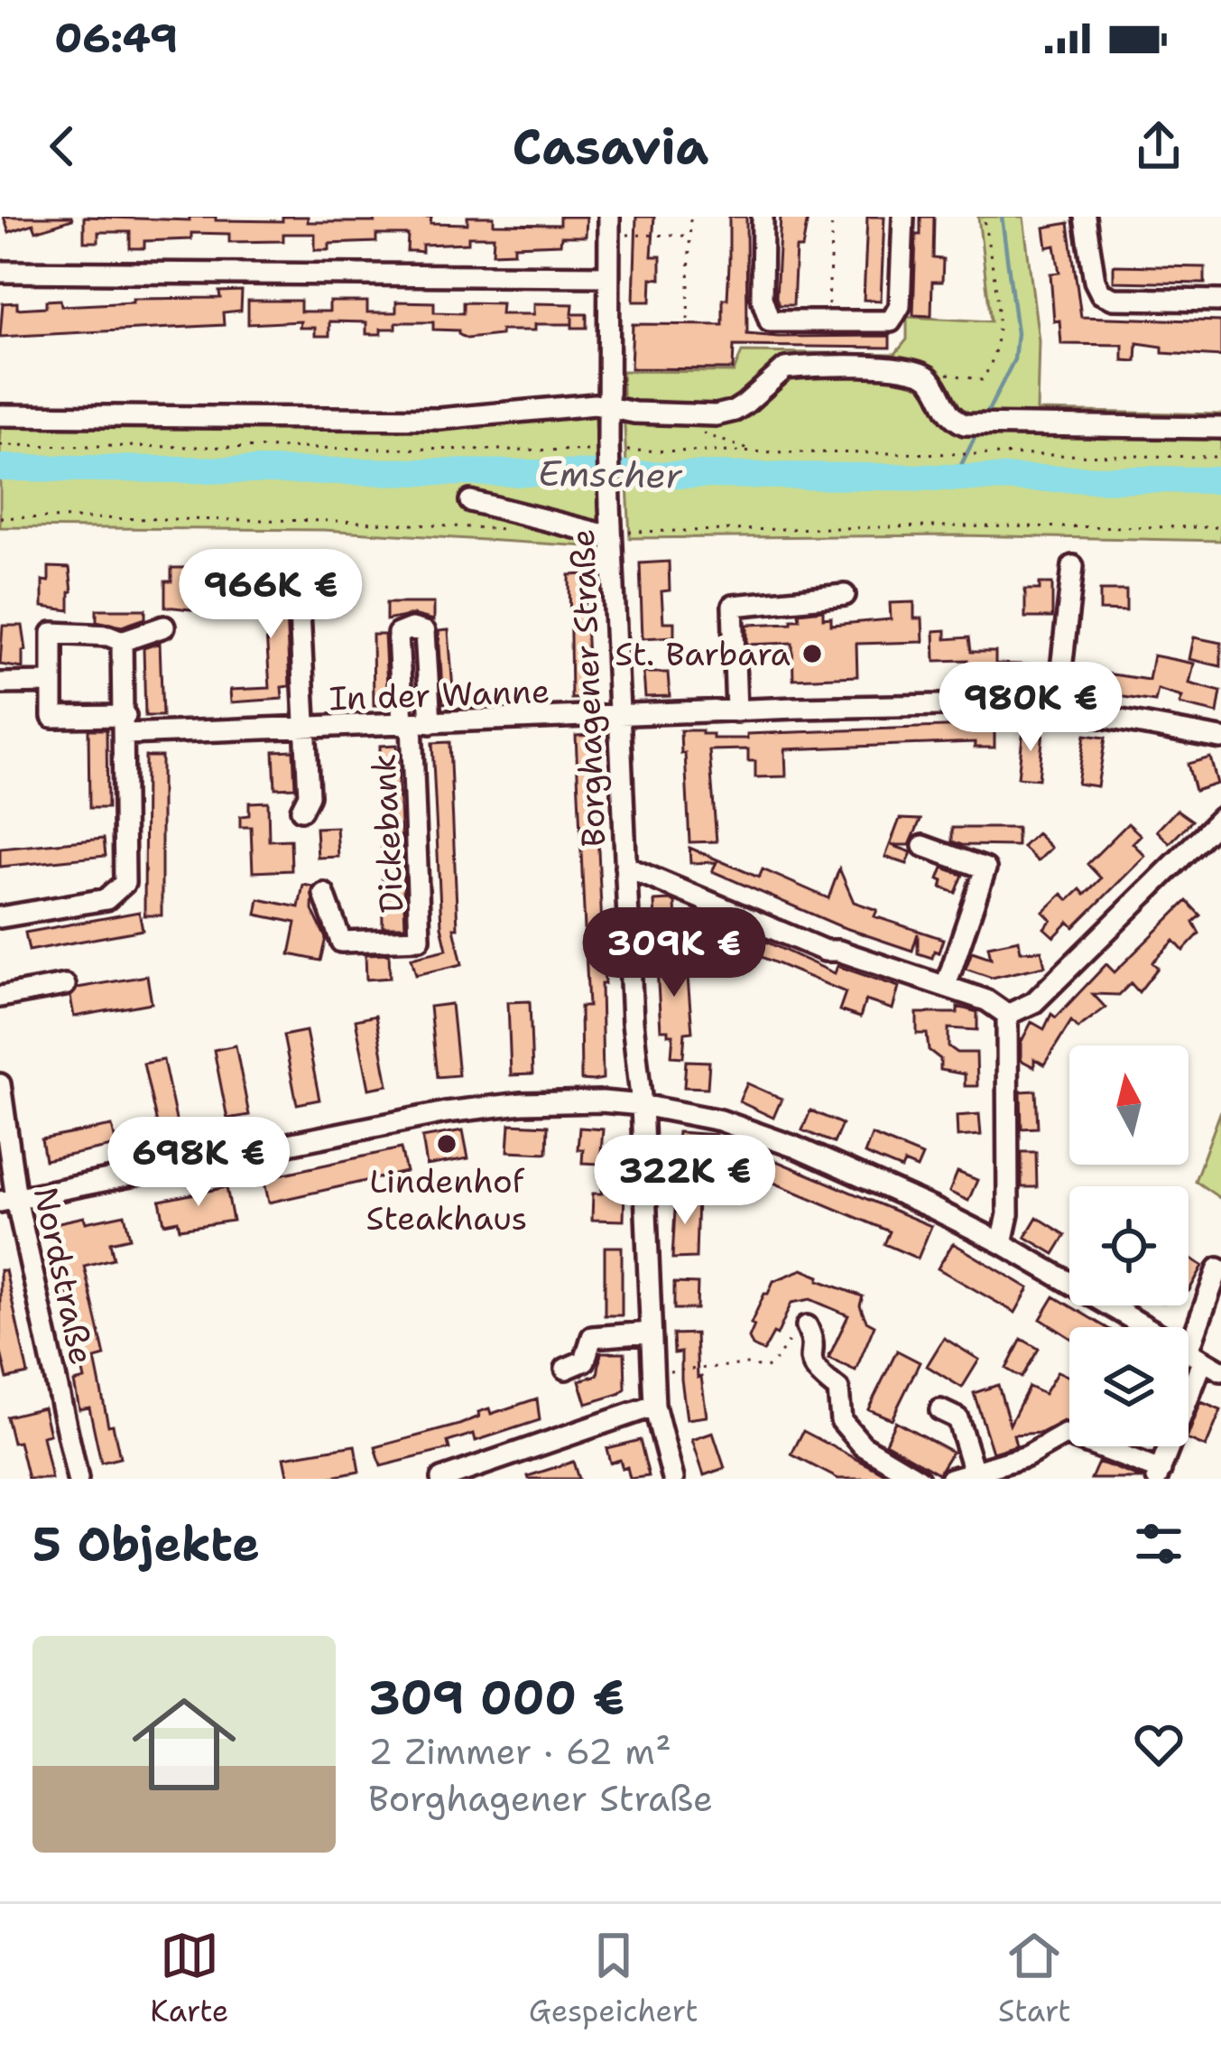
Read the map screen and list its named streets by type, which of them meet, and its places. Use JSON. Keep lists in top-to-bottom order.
{
  "streets": {
    "street": [
      "Borghagener Straße",
      "In der Wanne",
      "Dickebank",
      "Nordstraße"
    ]
  },
  "crossings": [
    ["Borghagener Straße", "In der Wanne"],
    ["In der Wanne", "Dickebank"]
  ],
  "water": ["Emscher"],
  "places": ["St. Barbara", "Lindenhof Steakhaus"],
  "north": "top",
  "page": {
    "status": "06:49",
    "header": "Casavia",
    "price": [
      "966K €",
      "980K €",
      "309K €",
      "698K €",
      "322K €"
    ],
    "heading": "5 Objekte",
    "list": [
      {
        "name": "309 000 €",
        "note": "2 Zimmer · 62 m² · Borghagener Straße"
      }
    ],
    "tabs": ["Karte", "Gespeichert", "Start"]
  }
}
